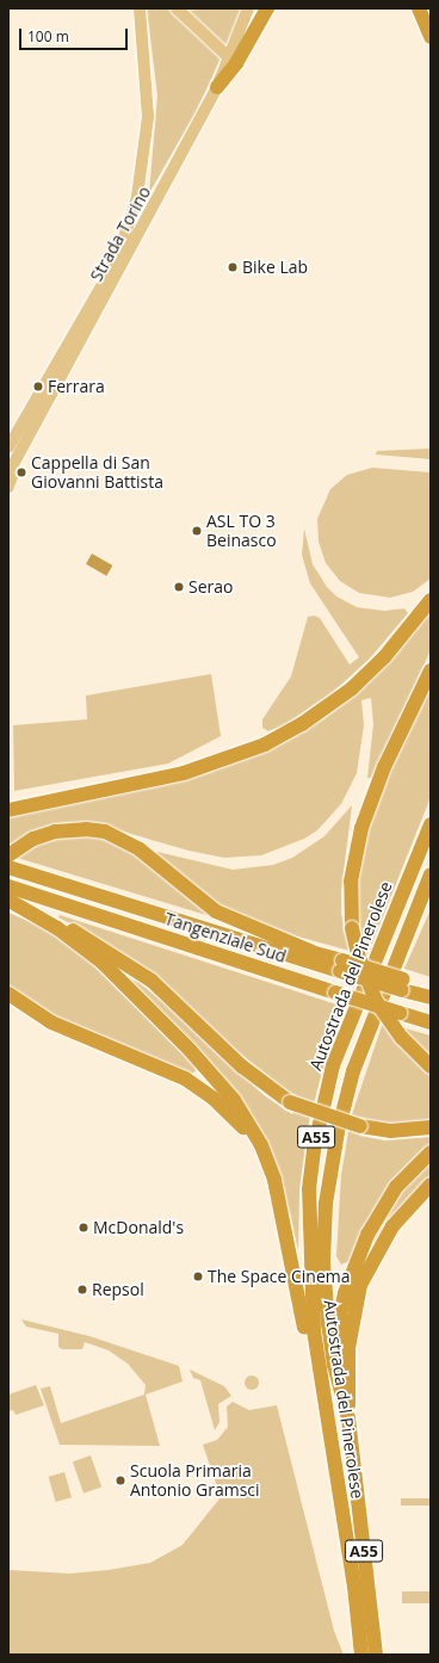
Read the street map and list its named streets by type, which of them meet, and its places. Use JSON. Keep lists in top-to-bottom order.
{
  "streets": {
    "highway": ["Tangenziale Sud", "Autostrada del Pinerolese", "A55"],
    "main road": ["Strada Torino"]
  },
  "crossings": [
    ["Autostrada del Pinerolese", "A55"]
  ],
  "places": [
    "Bike Lab",
    "Ferrara",
    "Cappella di San Giovanni Battista",
    "ASL TO 3 Beinasco",
    "Serao",
    "McDonald's",
    "The Space Cinema",
    "Repsol",
    "Scuola Primaria Antonio Gramsci"
  ],
  "scale_bar": "100 m"
}
